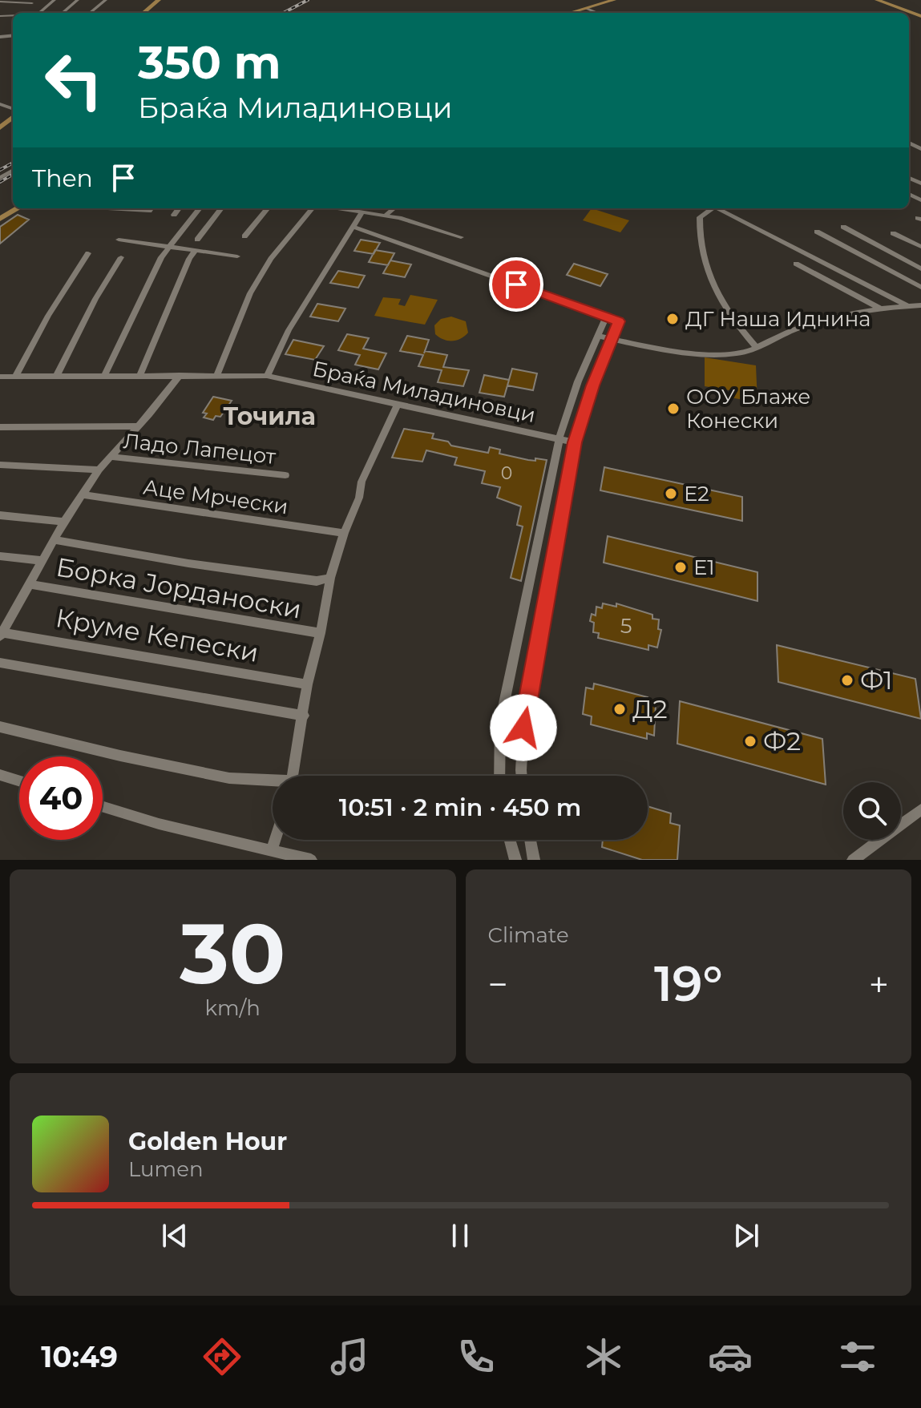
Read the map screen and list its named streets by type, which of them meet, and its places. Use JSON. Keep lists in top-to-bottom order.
{
  "streets": {
    "street": [
      "Браќа Миладиновци",
      "Ладо Лапецот",
      "Аце Мрчески",
      "Борка Јорданоски",
      "Круме Кепески"
    ]
  },
  "districts": ["Точила"],
  "places": [
    "ДГ Наша Иднина",
    "ООУ Блаже Конески",
    "Е2",
    "Е1",
    "Ф1",
    "Д2",
    "Ф2"
  ],
  "house_numbers": ["0", "5"],
  "page": {
    "turn": ["350 m", "Браќа Миладиновци"],
    "then": "Then",
    "limit": "40",
    "trip": "10:51 · 2 min · 450 m",
    "tile": [
      ["30", "km/h"],
      "Climate"
    ],
    "heat": ["−", "19°", "+"],
    "song": ["Golden Hour", "Lumen"],
    "tabs": "10:49"
  }
}
